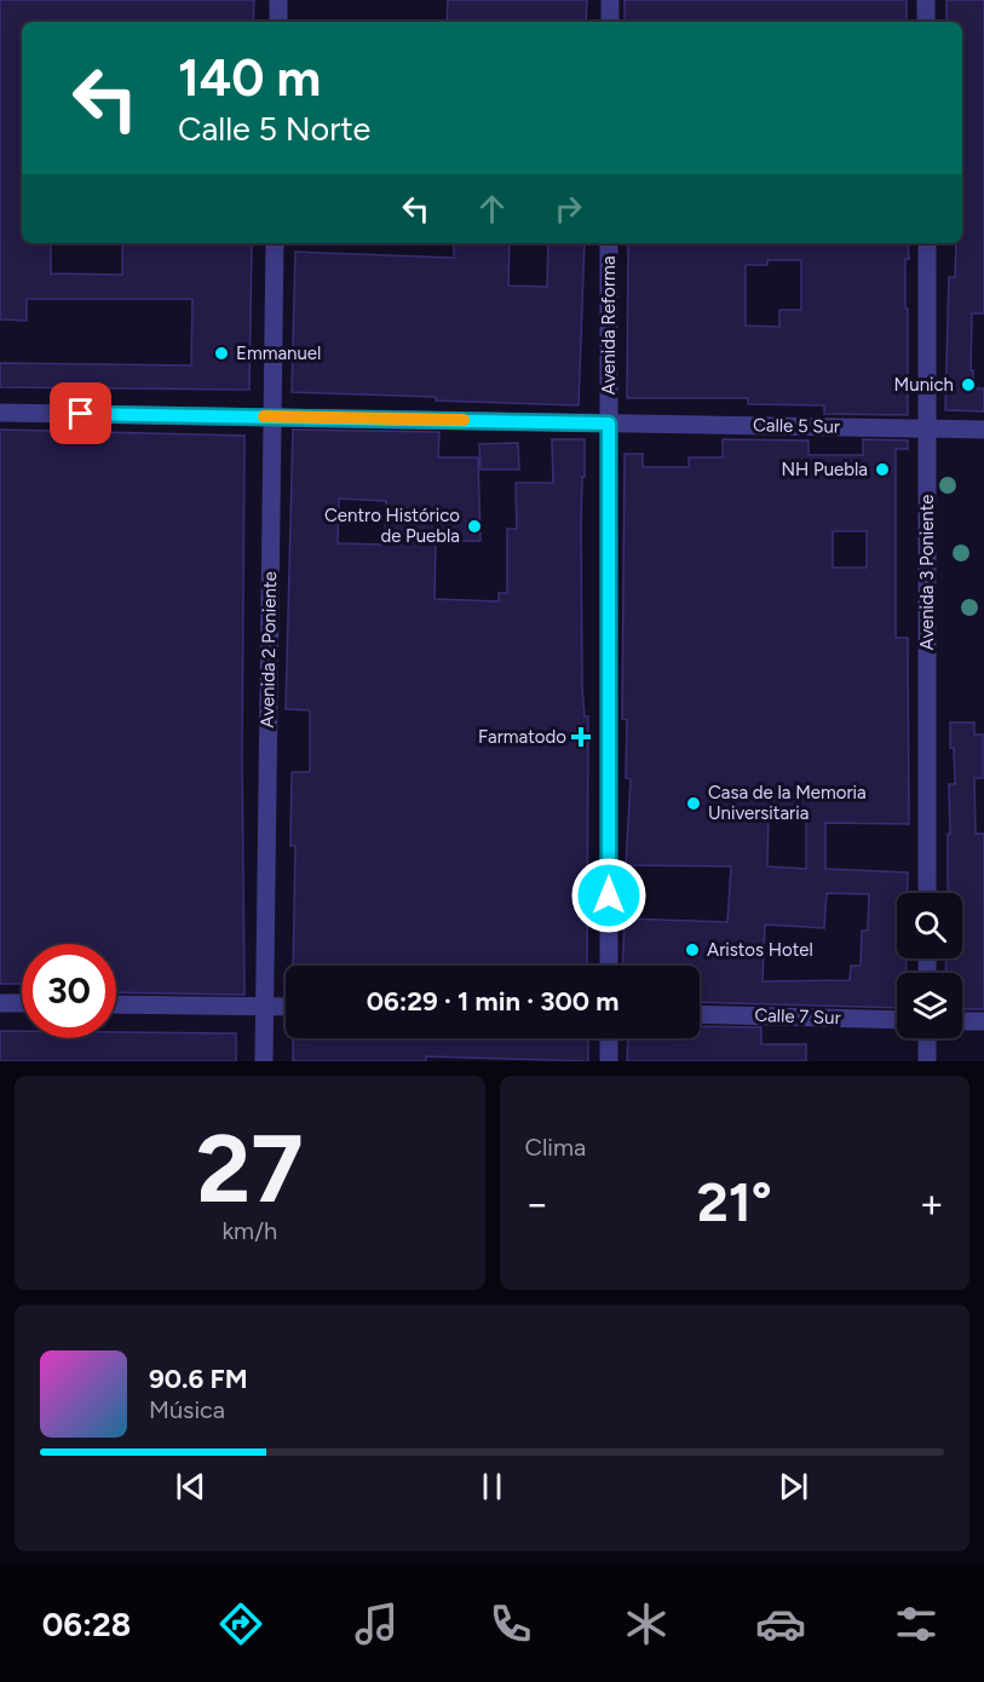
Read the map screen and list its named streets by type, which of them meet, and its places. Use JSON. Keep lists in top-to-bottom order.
{
  "streets": {
    "street": [
      "Avenida Reforma",
      "Calle 5 Sur",
      "Avenida 3 Poniente",
      "Avenida 2 Poniente",
      "Calle 7 Sur"
    ]
  },
  "crossings": [
    ["Avenida Reforma", "Calle 5 Sur"],
    ["Calle 5 Sur", "Avenida 3 Poniente"],
    ["Calle 5 Sur", "Avenida 2 Poniente"]
  ],
  "places": {
    "other": [
      "Emmanuel",
      "Munich",
      "NH Puebla",
      "Centro Histórico de Puebla",
      "Casa de la Memoria Universitaria",
      "Aristos Hotel"
    ],
    "health": ["Farmatodo"]
  },
  "page": {
    "turn": ["140 m", "Calle 5 Norte"],
    "limit": "30",
    "trip": "06:29 · 1 min · 300 m",
    "tile": [
      ["27", "km/h"],
      "Clima"
    ],
    "heat": ["−", "21°", "+"],
    "song": ["90.6 FM", "Música"],
    "tabs": "06:28"
  }
}
